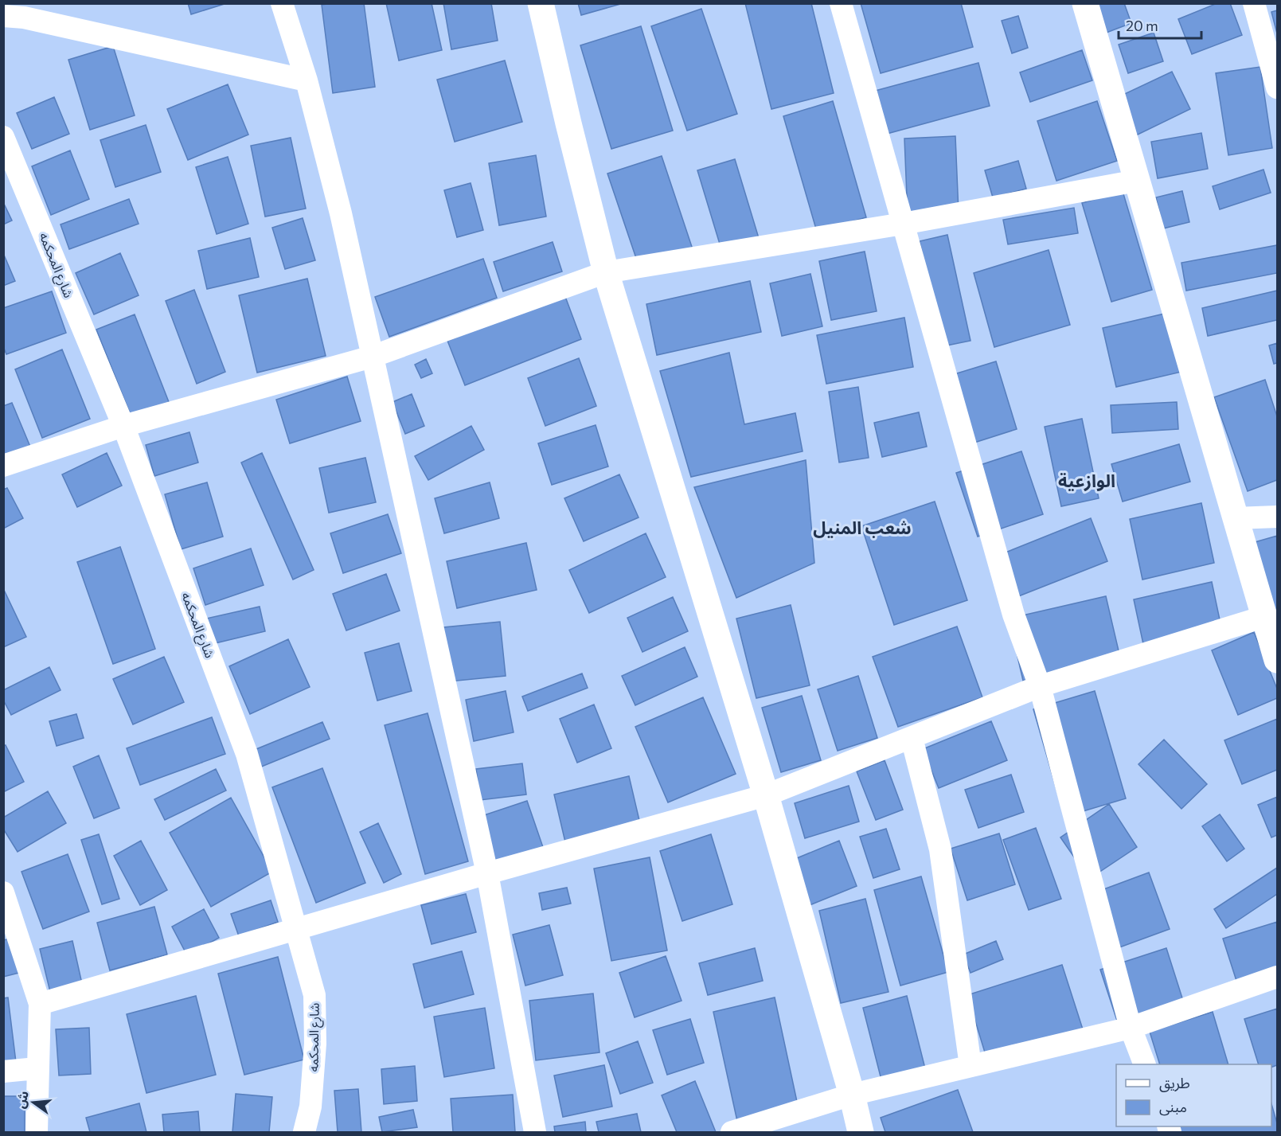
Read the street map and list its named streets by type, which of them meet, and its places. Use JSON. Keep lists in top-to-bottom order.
{
  "streets": {
    "street": ["شارع المحكمه"]
  },
  "districts": ["الوازعية", "شعب المنيل"],
  "legend": ["طريق", "مبنى"],
  "scale_bar": "20 m",
  "north": "left"
}
